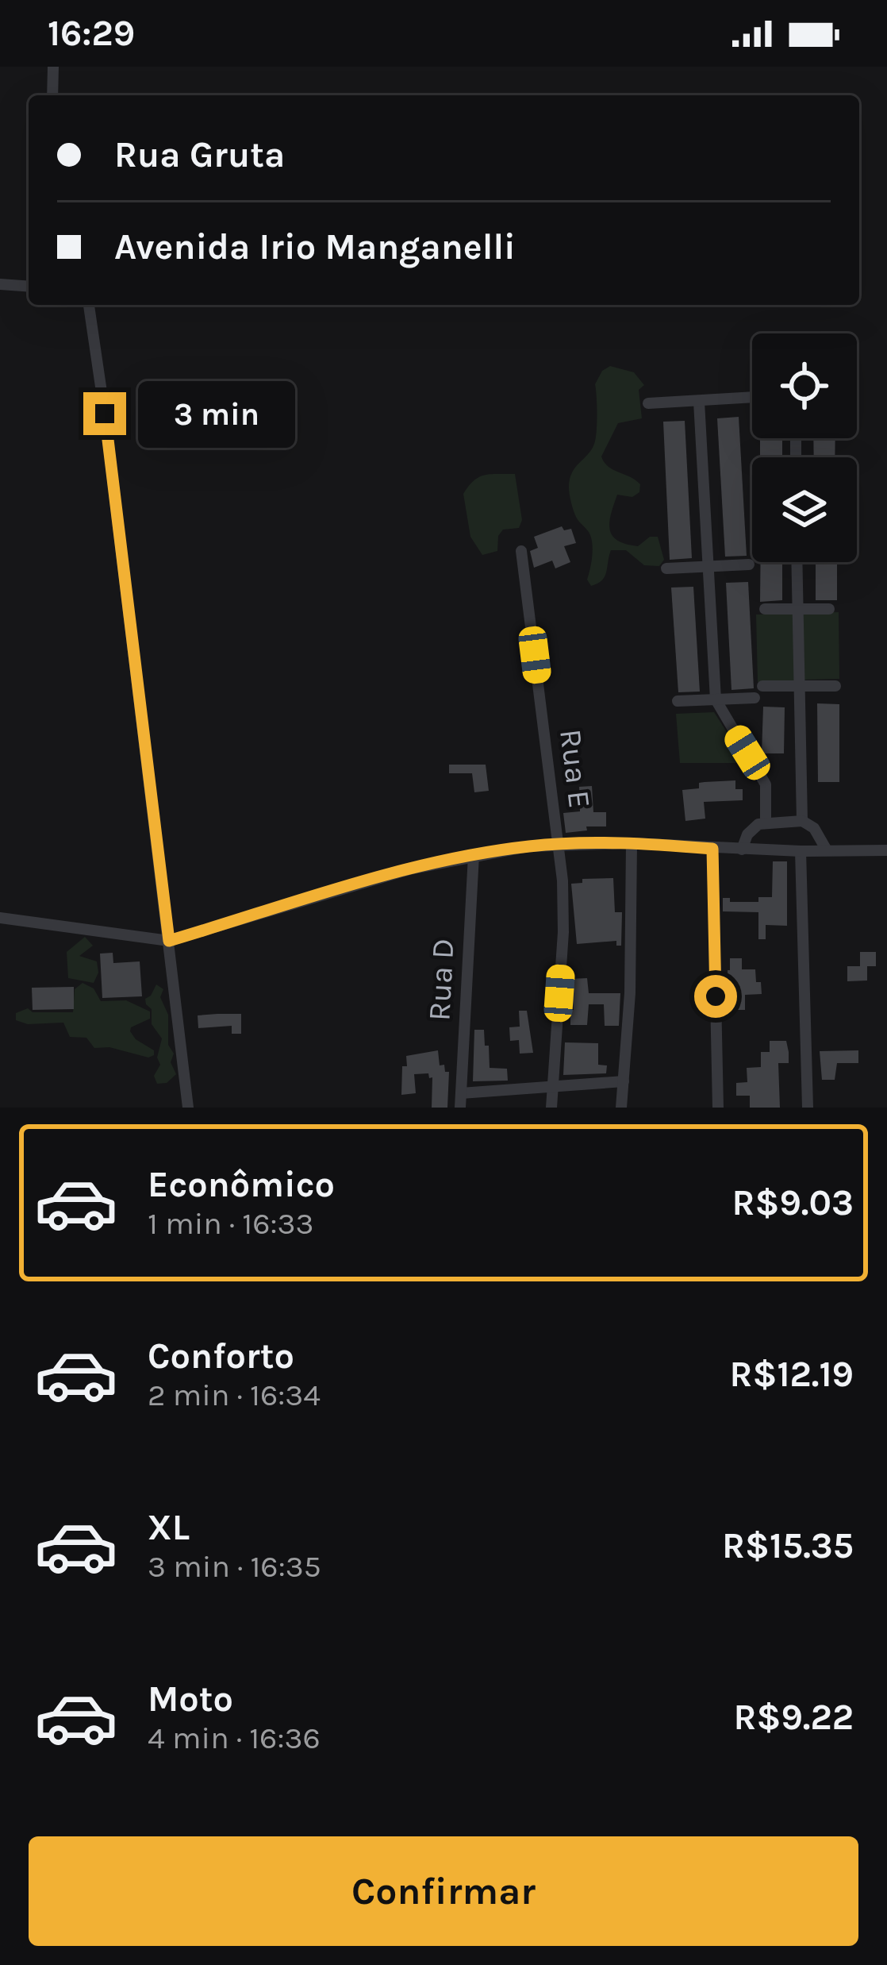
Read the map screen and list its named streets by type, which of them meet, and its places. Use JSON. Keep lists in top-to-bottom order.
{
  "streets": {
    "street": ["Rua E", "Rua D"]
  },
  "page": {
    "status": "16:29",
    "banner": ["Rua Gruta", "Avenida Irio Manganelli"],
    "bubble": "3 min",
    "list": [
      {
        "name": "Econômico",
        "note": "1 min · 16:33",
        "value": "R$9.03"
      },
      {
        "name": "Conforto",
        "note": "2 min · 16:34",
        "value": "R$12.19"
      },
      {
        "name": "XL",
        "note": "3 min · 16:35",
        "value": "R$15.35"
      },
      {
        "name": "Moto",
        "note": "4 min · 16:36",
        "value": "R$9.22"
      }
    ],
    "buttons": "Confirmar"
  }
}
